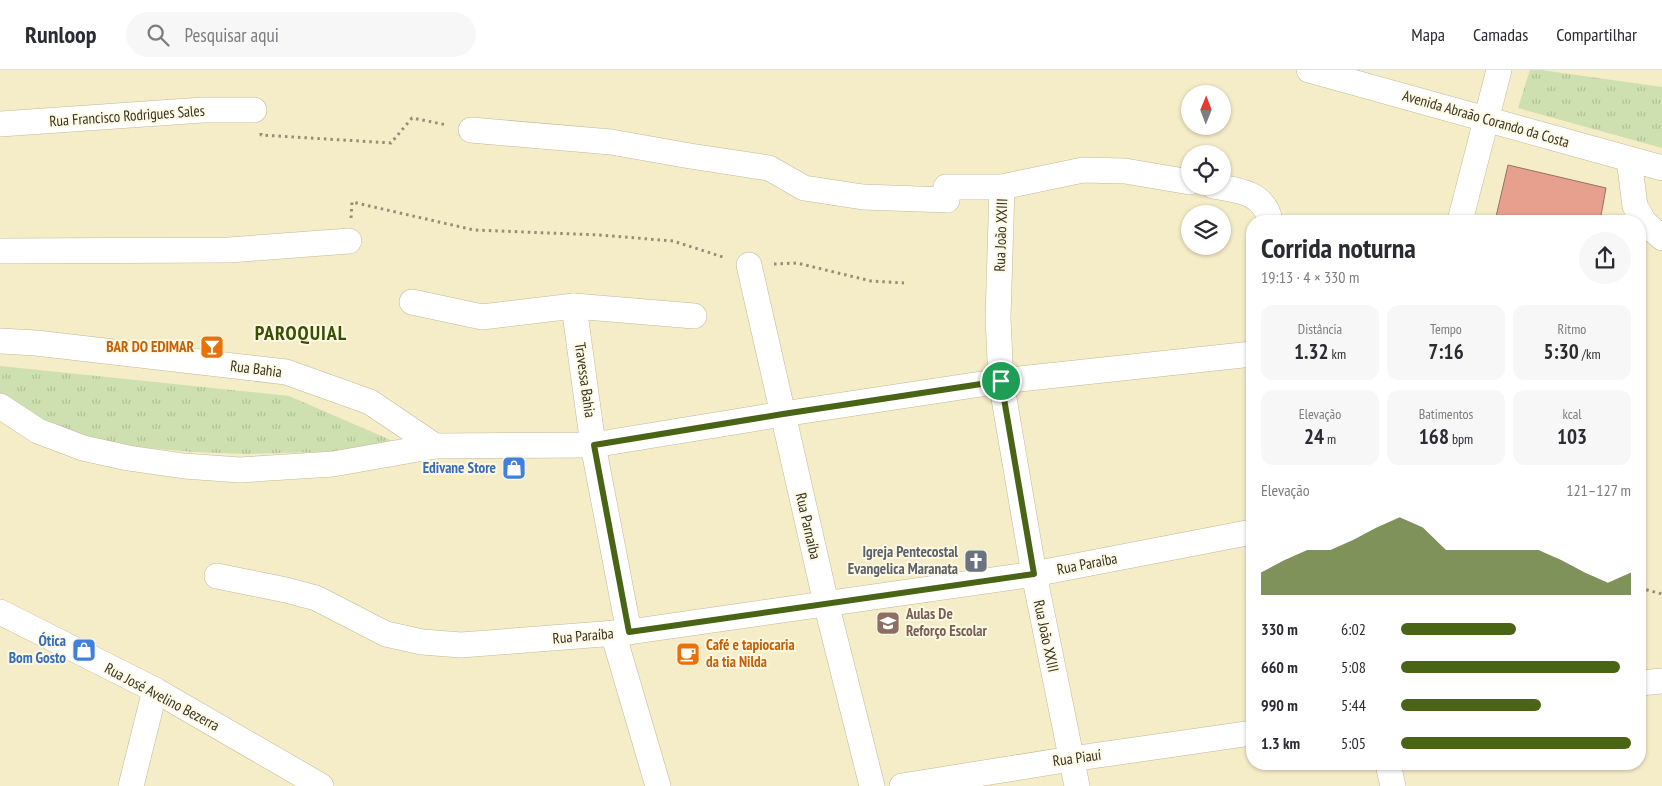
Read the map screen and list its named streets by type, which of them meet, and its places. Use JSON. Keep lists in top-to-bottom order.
{
  "streets": {
    "street": [
      "Rua Francisco Rodrigues Sales",
      "Avenida Abraão Corando da Costa",
      "Rua João XXIII",
      "Rua Bahia",
      "Travessa Bahia",
      "Rua Parnaíba",
      "Rua Paraíba",
      "Rua José Avelino Bezerra",
      "Rua Piauí"
    ]
  },
  "crossings": [
    ["Rua João XXIII", "Rua Paraíba"],
    ["Rua João XXIII", "Rua Piauí"],
    ["Travessa Bahia", "Rua Paraíba"],
    ["Rua Parnaíba", "Rua Paraíba"]
  ],
  "districts": ["PAROQUIAL"],
  "places": {
    "bar": ["BAR DO EDIMAR"],
    "shop": ["Edivane Store", "Ótica Bom Gosto"],
    "church": ["Igreja Pentecostal Evangelica Maranata"],
    "school or university": ["Aulas De Reforço Escolar"],
    "cafe": ["Café e tapiocaria da tia Nilda"]
  },
  "north": "top",
  "page": {
    "header": "Runloop",
    "search": "Pesquisar aqui",
    "nav": ["Mapa", "Camadas", "Compartilhar"],
    "heading": ["Corrida noturna", "19:13 · 4 × 330 m"],
    "stats": [
      ["Distância", "1.32 km"],
      ["Tempo", "7:16"],
      ["Ritmo", "5:30 /km"],
      ["Elevação", "24 m"],
      ["Batimentos", "168 bpm"],
      ["kcal", "103"]
    ],
    "chart": ["Elevação", "121–127 m"],
    "list": [
      {
        "name": "330 m",
        "note": "6:02"
      },
      {
        "name": "660 m",
        "note": "5:08"
      },
      {
        "name": "990 m",
        "note": "5:44"
      },
      {
        "name": "1.3 km",
        "note": "5:05"
      }
    ]
  }
}
